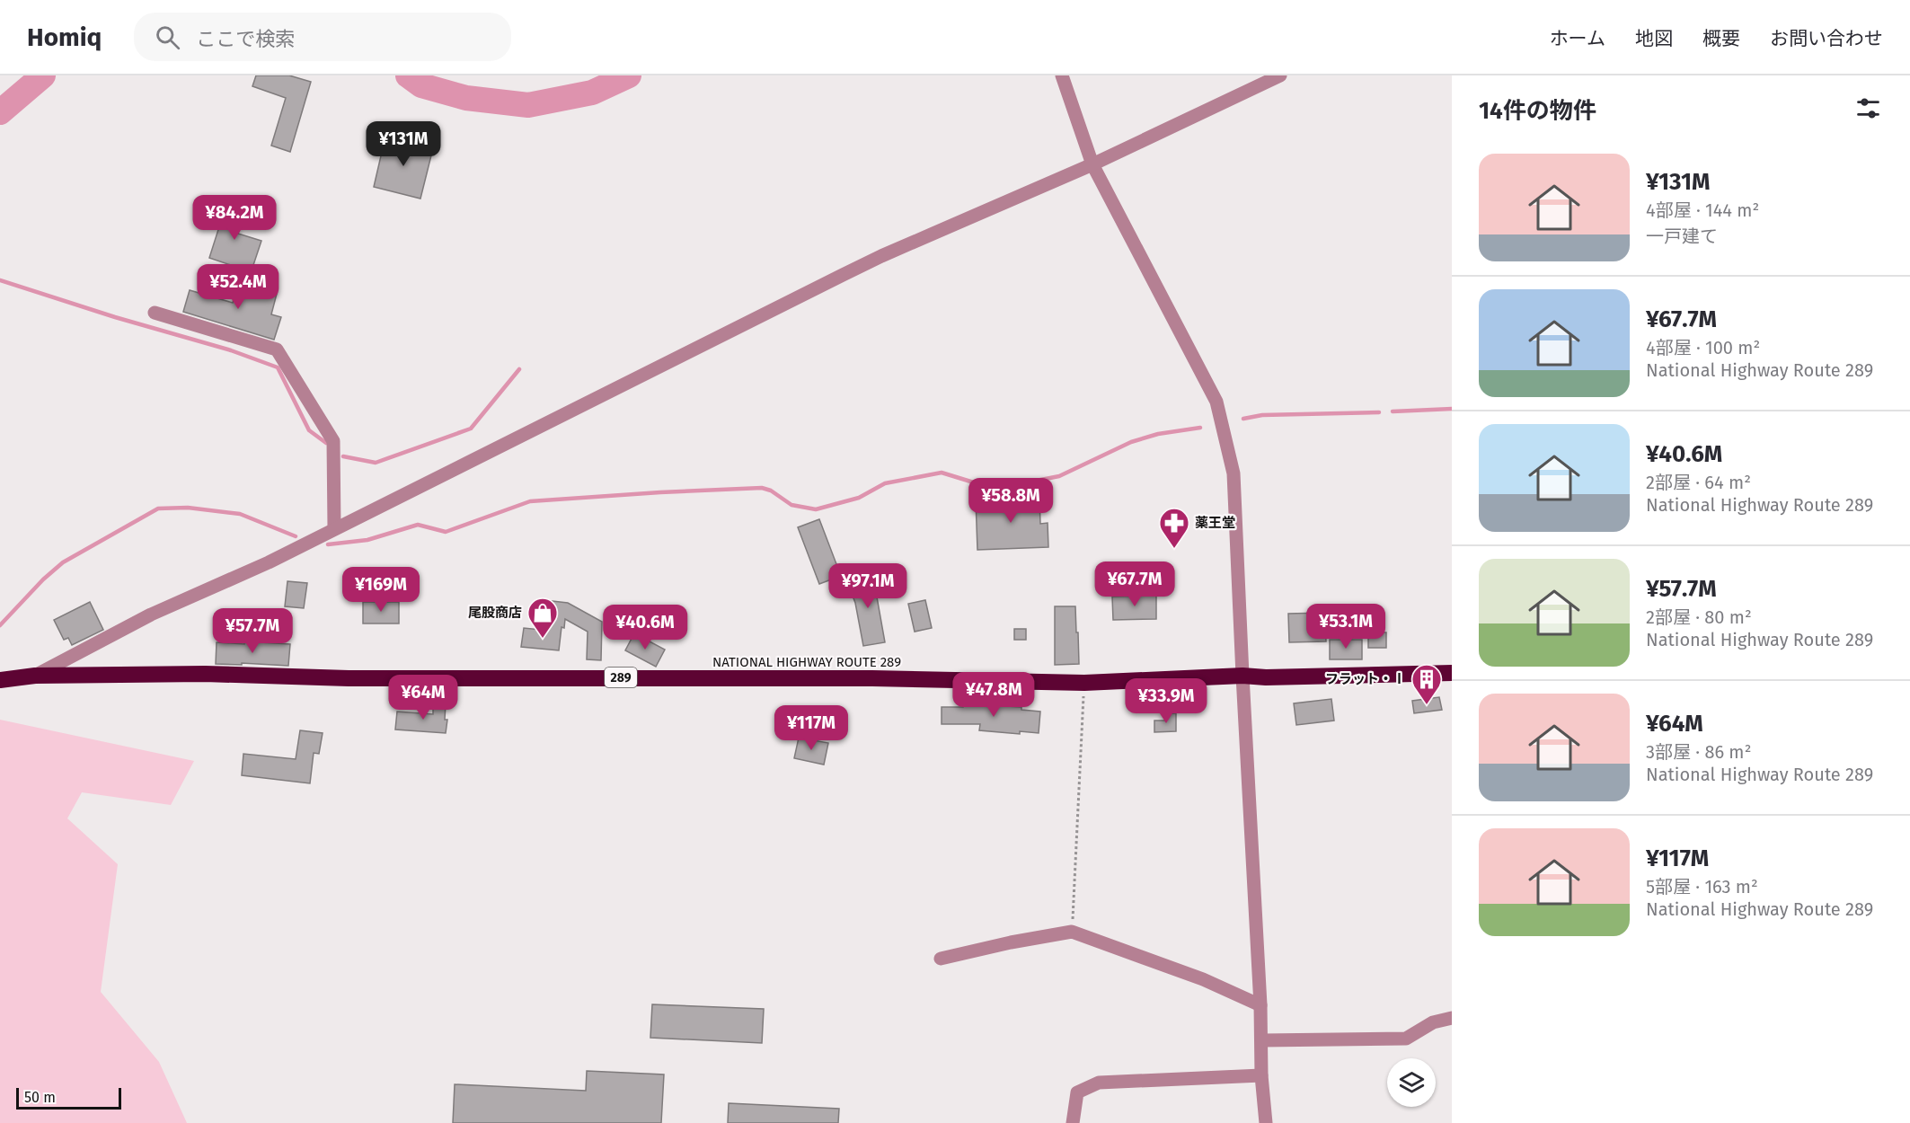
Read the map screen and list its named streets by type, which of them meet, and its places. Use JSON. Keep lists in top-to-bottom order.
{
  "streets": {
    "highway": ["NATIONAL HIGHWAY ROUTE 289", "289"]
  },
  "places": {
    "pharmacy": ["薬王堂"],
    "shop": ["尾股商店"],
    "building": ["フラット・Ⅰ"]
  },
  "scale_bar": "50 m",
  "page": {
    "header": "Homiq",
    "search": "ここで検索",
    "nav": [
      "ホーム",
      "地図",
      "概要",
      "お問い合わせ"
    ],
    "heading": "14件の物件",
    "price": [
      "¥131M",
      "¥84.2M",
      "¥52.4M",
      "¥58.8M",
      "¥67.7M",
      "¥97.1M",
      "¥169M",
      "¥53.1M",
      "¥40.6M",
      "¥57.7M",
      "¥47.8M",
      "¥64M",
      "¥33.9M",
      "¥117M"
    ],
    "list": [
      {
        "name": "¥131M",
        "note": "4部屋 · 144 m² · 一戸建て"
      },
      {
        "name": "¥67.7M",
        "note": "4部屋 · 100 m² · National Highway Route 289"
      },
      {
        "name": "¥40.6M",
        "note": "2部屋 · 64 m² · National Highway Route 289"
      },
      {
        "name": "¥57.7M",
        "note": "2部屋 · 80 m² · National Highway Route 289"
      },
      {
        "name": "¥64M",
        "note": "3部屋 · 86 m² · National Highway Route 289"
      },
      {
        "name": "¥117M",
        "note": "5部屋 · 163 m² · National Highway Route 289"
      }
    ],
    "scale": "50 m"
  }
}
